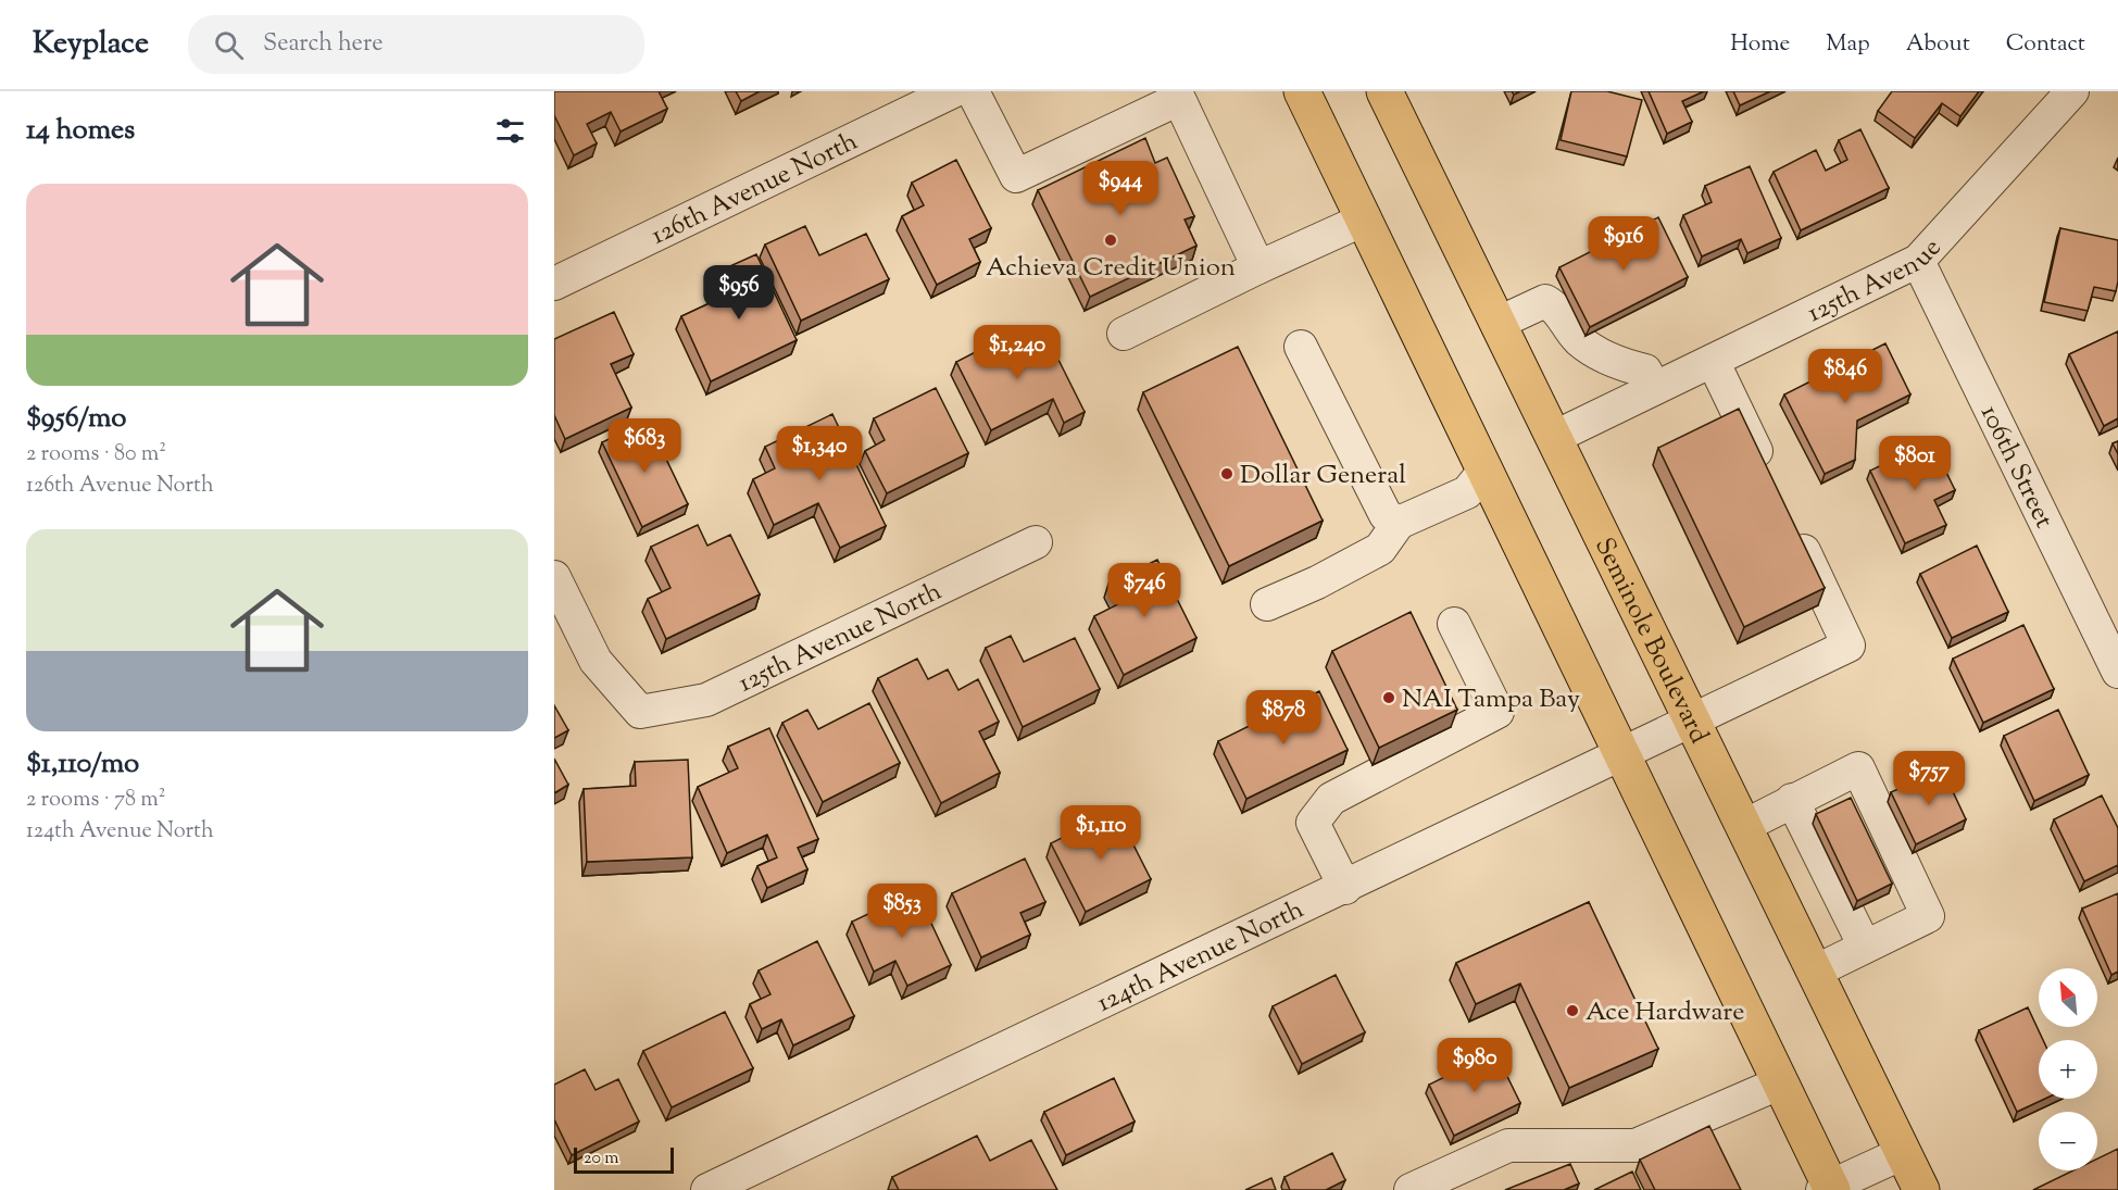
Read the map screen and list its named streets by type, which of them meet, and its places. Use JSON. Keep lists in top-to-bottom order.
{
  "streets": {
    "main road": ["Seminole Boulevard"],
    "street": [
      "126th Avenue North",
      "125th Avenue",
      "106th Street",
      "125th Avenue North",
      "124th Avenue North"
    ]
  },
  "crossings": [
    ["125th Avenue", "106th Street"],
    ["125th Avenue", "Seminole Boulevard"],
    ["Seminole Boulevard", "124th Avenue North"]
  ],
  "places": [
    "Achieva Credit Union",
    "Dollar General",
    "NAI Tampa Bay",
    "Ace Hardware"
  ],
  "scale_bar": "20 m",
  "north": "top left",
  "page": {
    "header": "Keyplace",
    "search": "Search here",
    "nav": [
      "Home",
      "Map",
      "About",
      "Contact"
    ],
    "heading": "14 homes",
    "price": [
      "$944",
      "$916",
      "$956",
      "$1,240",
      "$846",
      "$683",
      "$1,340",
      "$801",
      "$746",
      "$878",
      "$757",
      "$1,110",
      "$853",
      "$980"
    ],
    "list": [
      {
        "name": "$956/mo",
        "note": "2 rooms · 80 m² · 126th Avenue North"
      },
      {
        "name": "$1,110/mo",
        "note": "2 rooms · 78 m² · 124th Avenue North"
      }
    ],
    "map_buttons": ["+", "−"],
    "scale": "20 m"
  }
}
